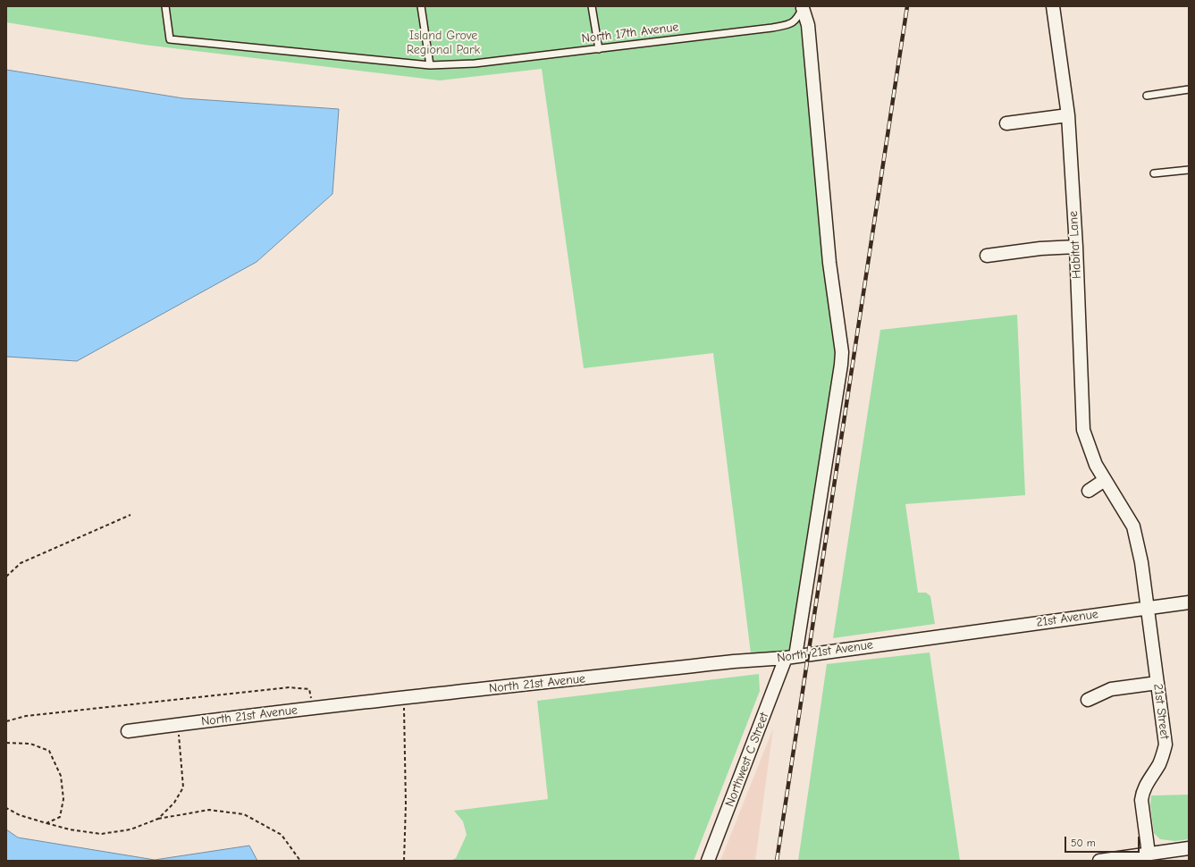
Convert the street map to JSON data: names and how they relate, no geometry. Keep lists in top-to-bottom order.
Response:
{
  "streets": {
    "street": [
      "Habitat Lane",
      "21st Avenue",
      "North 21st Avenue",
      "21st Street",
      "Northwest C Street"
    ],
    "lane": ["North 17th Avenue"]
  },
  "crossings": [
    ["North 17th Avenue", "Northwest C Street"],
    ["Habitat Lane", "21st Avenue"],
    ["Habitat Lane", "21st Street"],
    ["21st Avenue", "North 21st Avenue"],
    ["21st Avenue", "21st Street"],
    ["North 21st Avenue", "Northwest C Street"]
  ],
  "parks": ["Island Grove Regional Park"],
  "scale_bar": "50 m"
}
